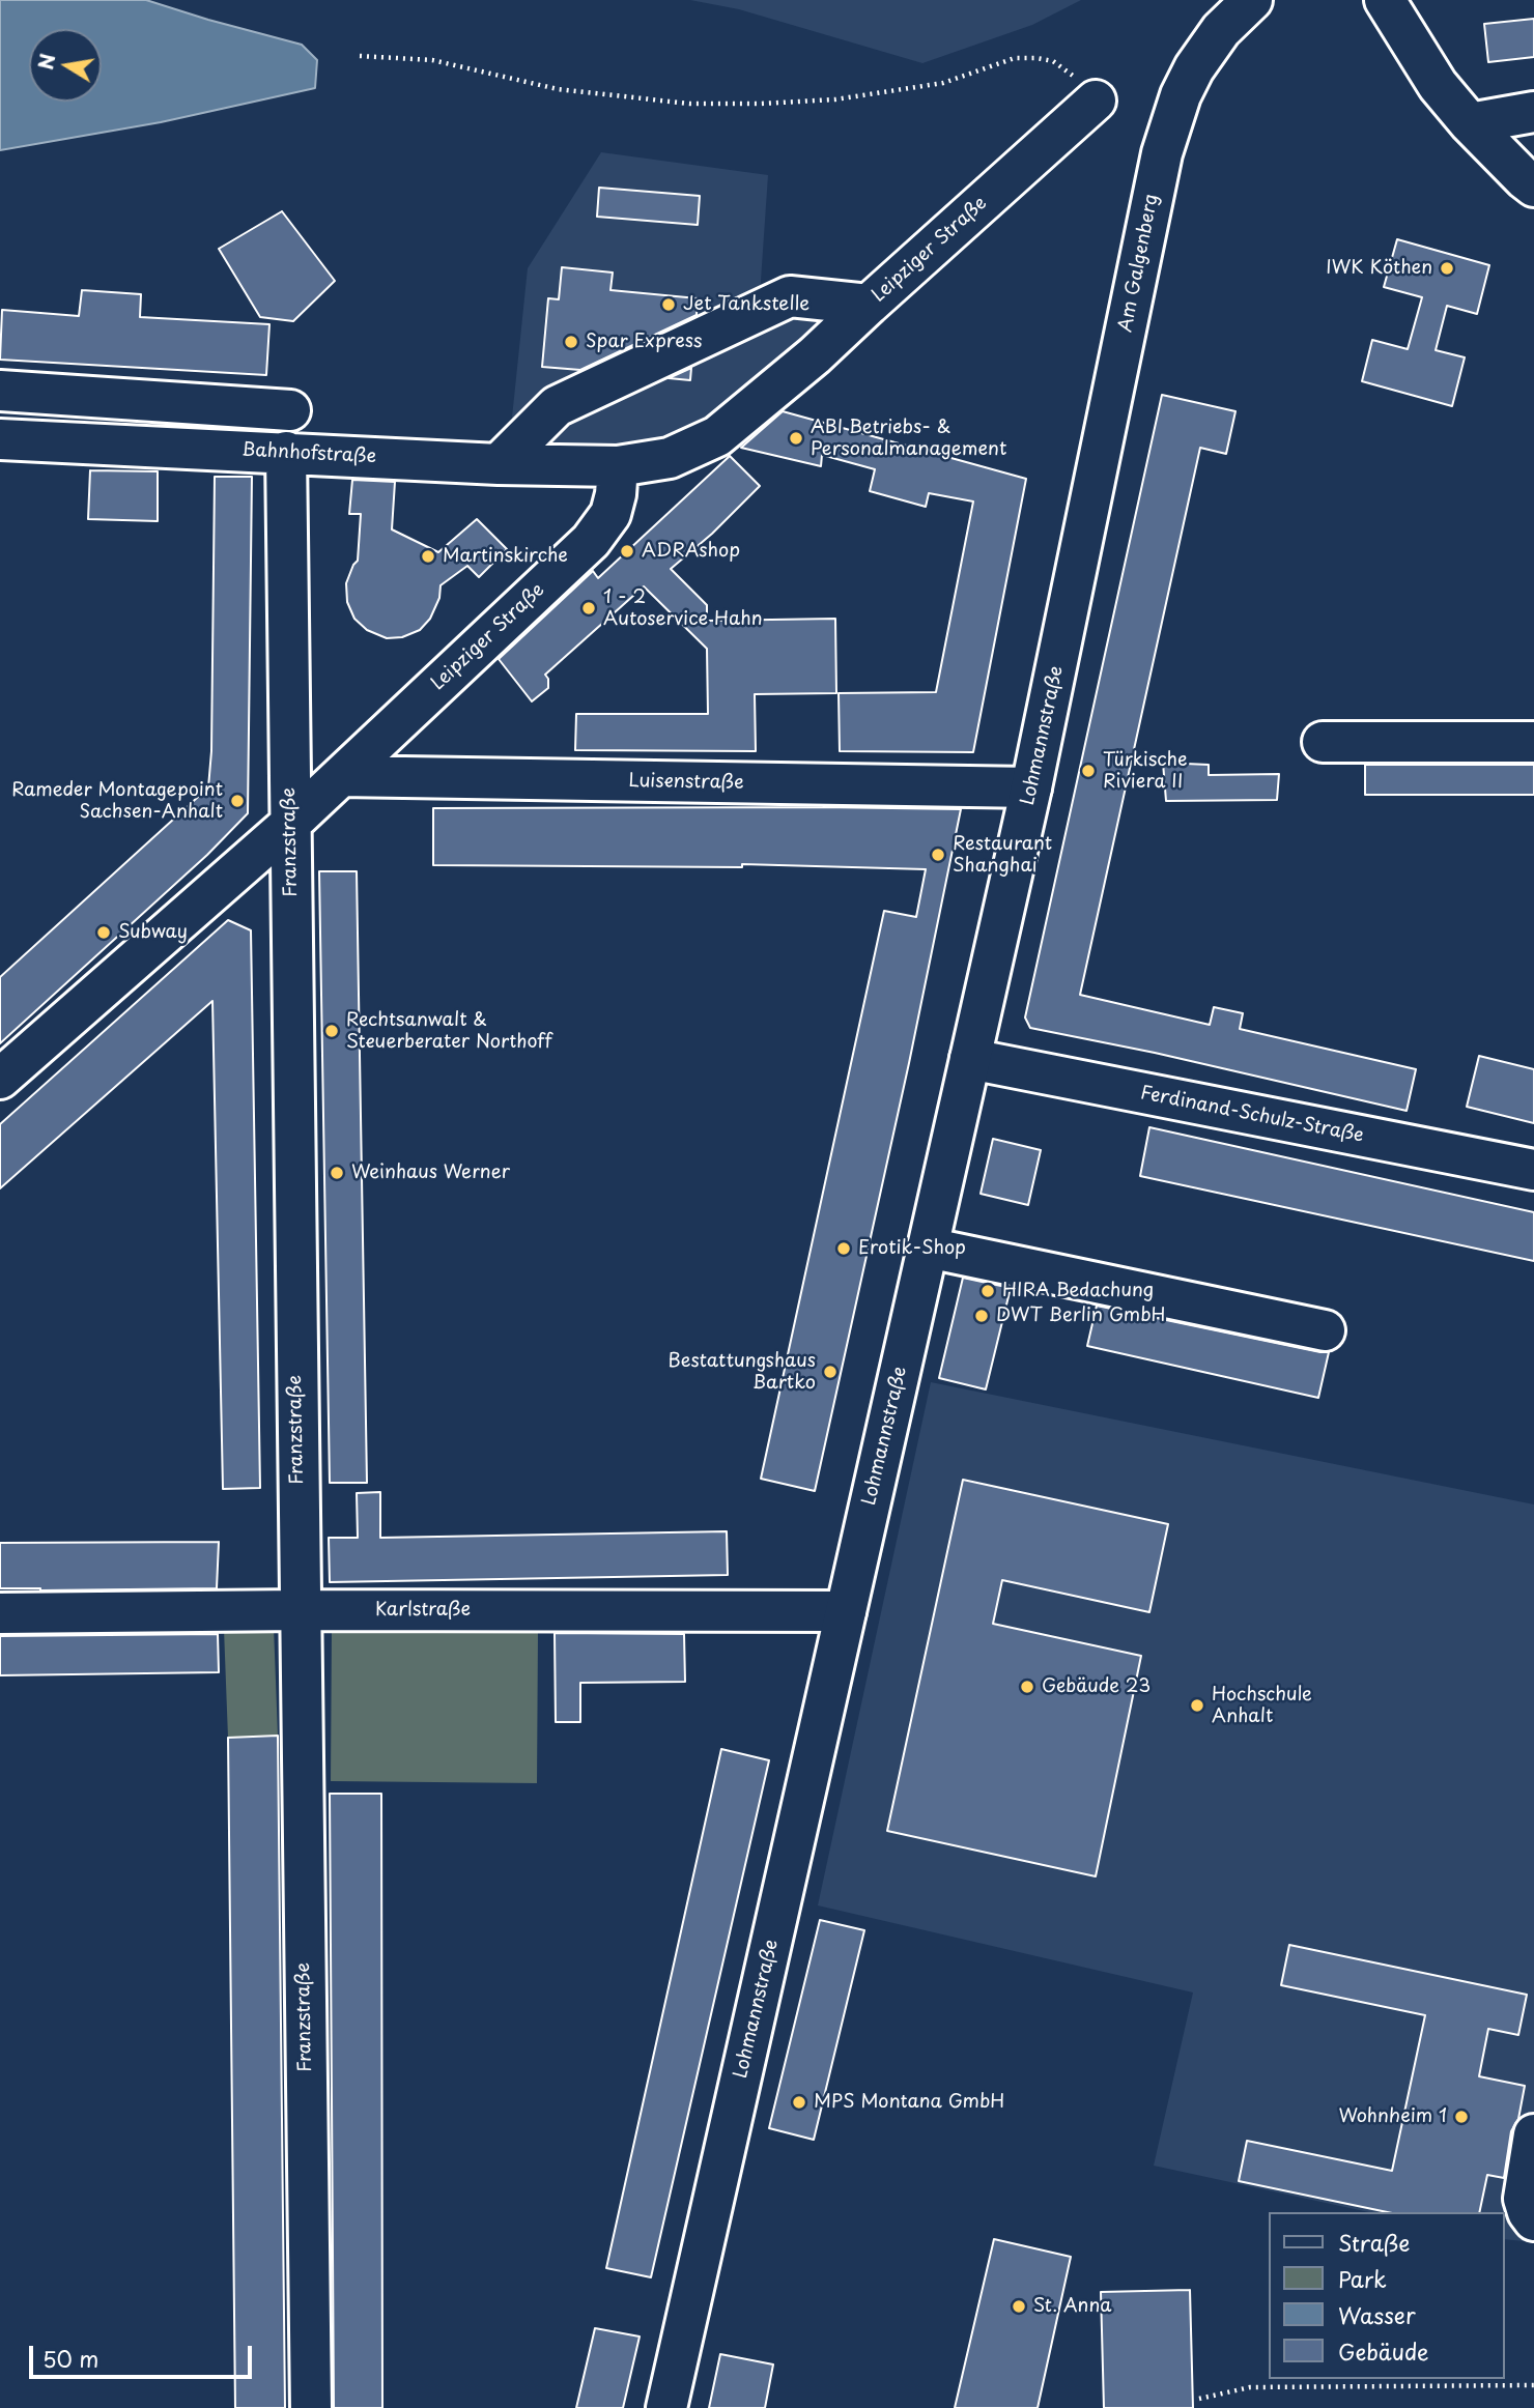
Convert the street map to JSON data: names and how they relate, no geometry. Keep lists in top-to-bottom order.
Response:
{
  "streets": {
    "street": [
      "Leipziger Straße",
      "Am Galgenberg",
      "Bahnhofstraße",
      "Lohmannstraße",
      "Luisenstraße",
      "Franzstraße",
      "Ferdinand-Schulz-Straße",
      "Karlstraße"
    ]
  },
  "crossings": [
    ["Leipziger Straße", "Bahnhofstraße"],
    ["Leipziger Straße", "Luisenstraße"],
    ["Leipziger Straße", "Franzstraße"],
    ["Am Galgenberg", "Lohmannstraße"],
    ["Bahnhofstraße", "Franzstraße"],
    ["Lohmannstraße", "Luisenstraße"],
    ["Lohmannstraße", "Ferdinand-Schulz-Straße"],
    ["Lohmannstraße", "Karlstraße"],
    ["Franzstraße", "Karlstraße"]
  ],
  "places": [
    "IWK Köthen",
    "Jet Tankstelle",
    "Spar Express",
    "ABI Betriebs- & Personalmanagement",
    "ADRAshop",
    "Martinskirche",
    "1 - 2 Autoservice Hahn",
    "Türkische Riviera II",
    "Rameder Montagepoint Sachsen-Anhalt",
    "Restaurant Shanghai",
    "Subway",
    "Rechtsanwalt & Steuerberater Northoff",
    "Weinhaus Werner",
    "Erotik-Shop",
    "HIRA Bedachung",
    "DWT Berlin GmbH",
    "Bestattungshaus Bartko",
    "Gebäude 23",
    "Hochschule Anhalt",
    "MPS Montana GmbH",
    "Wohnheim 1",
    "St. Anna"
  ],
  "legend": [
    "Straße",
    "Park",
    "Wasser",
    "Gebäude"
  ],
  "scale_bar": "50 m",
  "north": "left"
}
